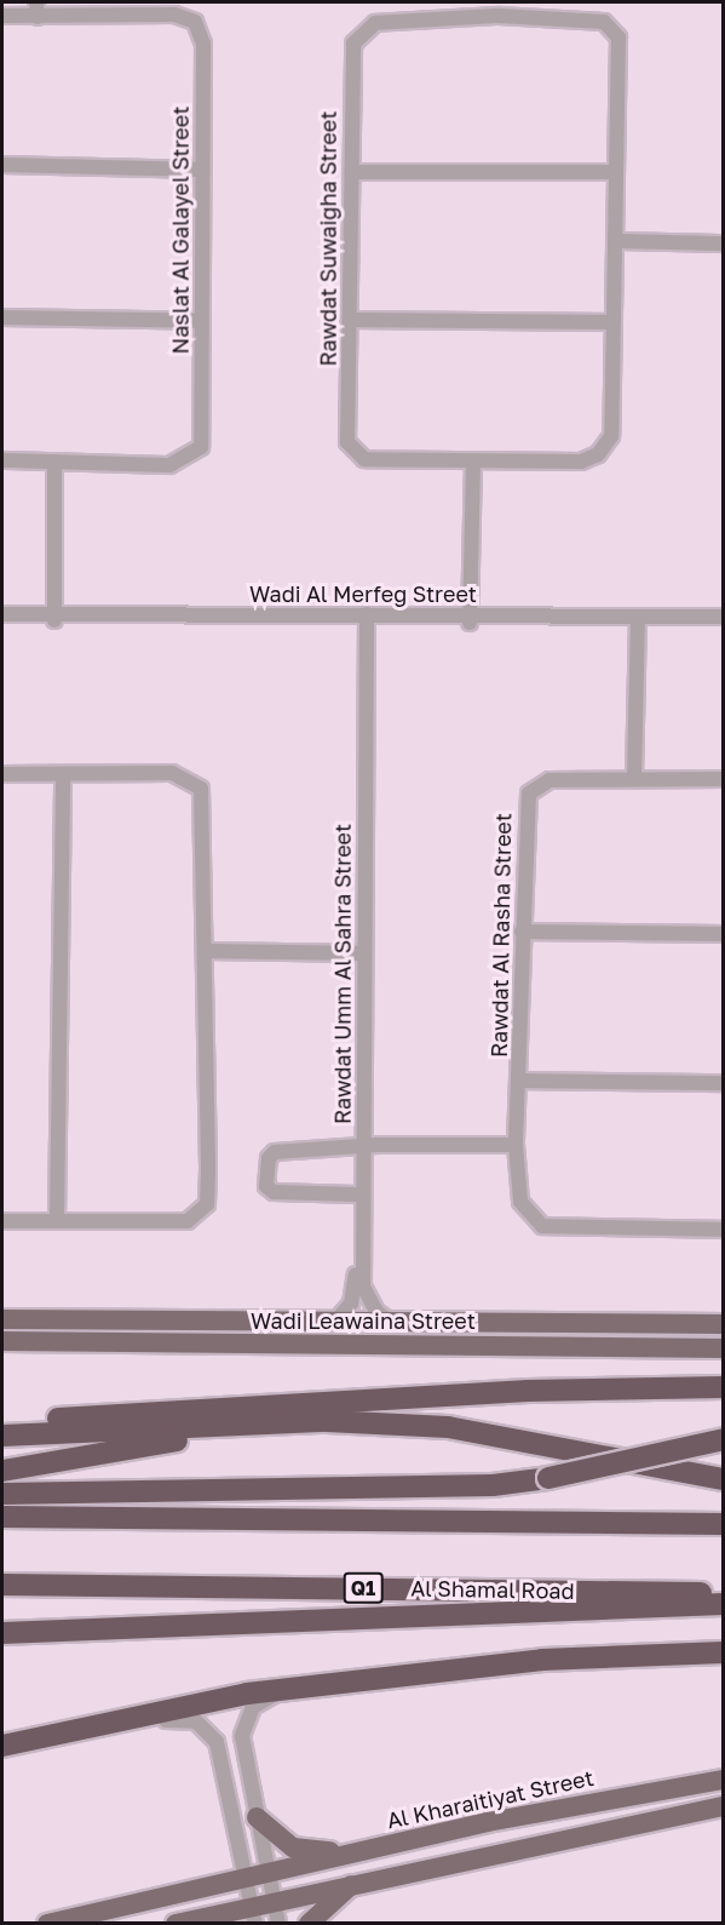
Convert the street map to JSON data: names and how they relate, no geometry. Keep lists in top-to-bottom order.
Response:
{
  "streets": {
    "highway": ["Q1", "Al Shamal Road"],
    "main road": ["Wadi Leawaina Street", "Al Kharaitiyat Street"],
    "street": [
      "Naslat Al Galayel Street",
      "Rawdat Suwaigha Street",
      "Wadi Al Merfeg Street",
      "Rawdat Al Rasha Street",
      "Rawdat Umm Al Sahra Street"
    ]
  },
  "crossings": [
    ["Wadi Al Merfeg Street", "Rawdat Umm Al Sahra Street"],
    ["Rawdat Umm Al Sahra Street", "Wadi Leawaina Street"]
  ]
}
